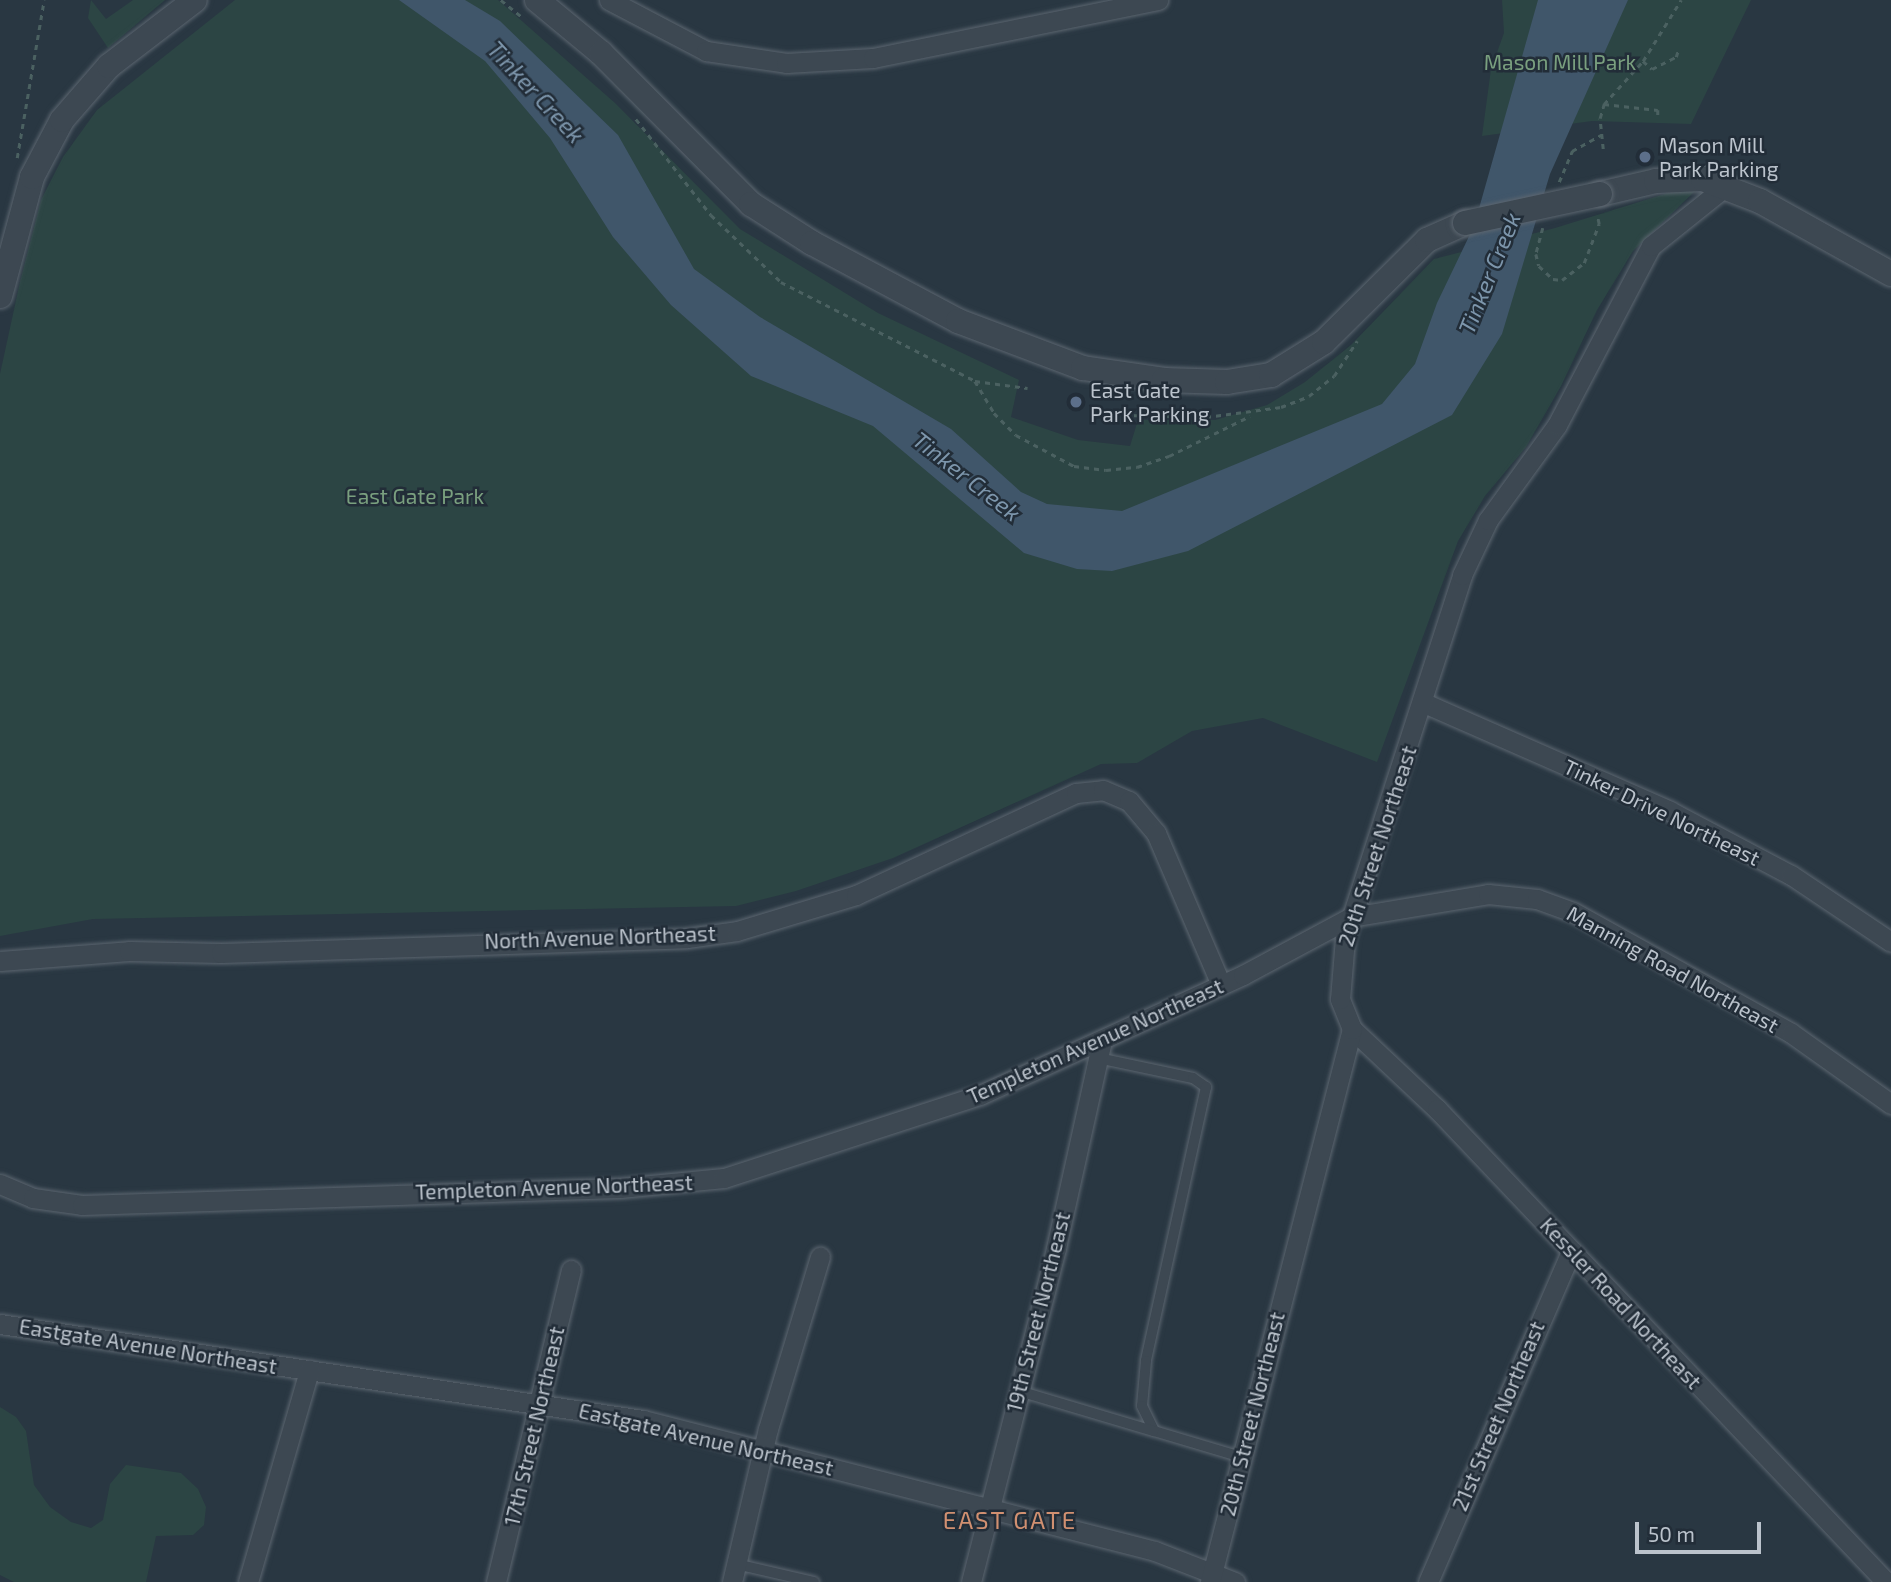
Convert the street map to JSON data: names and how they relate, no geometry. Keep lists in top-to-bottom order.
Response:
{
  "streets": {
    "street": [
      "Tinker Drive Northeast",
      "20th Street Northeast",
      "North Avenue Northeast",
      "Manning Road Northeast",
      "Templeton Avenue Northeast",
      "Kessler Road Northeast",
      "19th Street Northeast",
      "Eastgate Avenue Northeast",
      "21st Street Northeast",
      "17th Street Northeast"
    ]
  },
  "crossings": [
    ["Tinker Drive Northeast", "20th Street Northeast"],
    ["20th Street Northeast", "Manning Road Northeast"],
    ["20th Street Northeast", "Templeton Avenue Northeast"],
    ["20th Street Northeast", "Kessler Road Northeast"],
    ["20th Street Northeast", "Eastgate Avenue Northeast"],
    ["North Avenue Northeast", "Templeton Avenue Northeast"],
    ["Manning Road Northeast", "Templeton Avenue Northeast"],
    ["Templeton Avenue Northeast", "19th Street Northeast"],
    ["Kessler Road Northeast", "21st Street Northeast"],
    ["19th Street Northeast", "Eastgate Avenue Northeast"],
    ["Eastgate Avenue Northeast", "17th Street Northeast"]
  ],
  "districts": ["EAST GATE"],
  "water": ["Tinker Creek"],
  "parks": ["Mason Mill Park", "East Gate Park"],
  "places": ["Mason Mill Park Parking", "East Gate Park Parking"],
  "scale_bar": "50 m"
}
